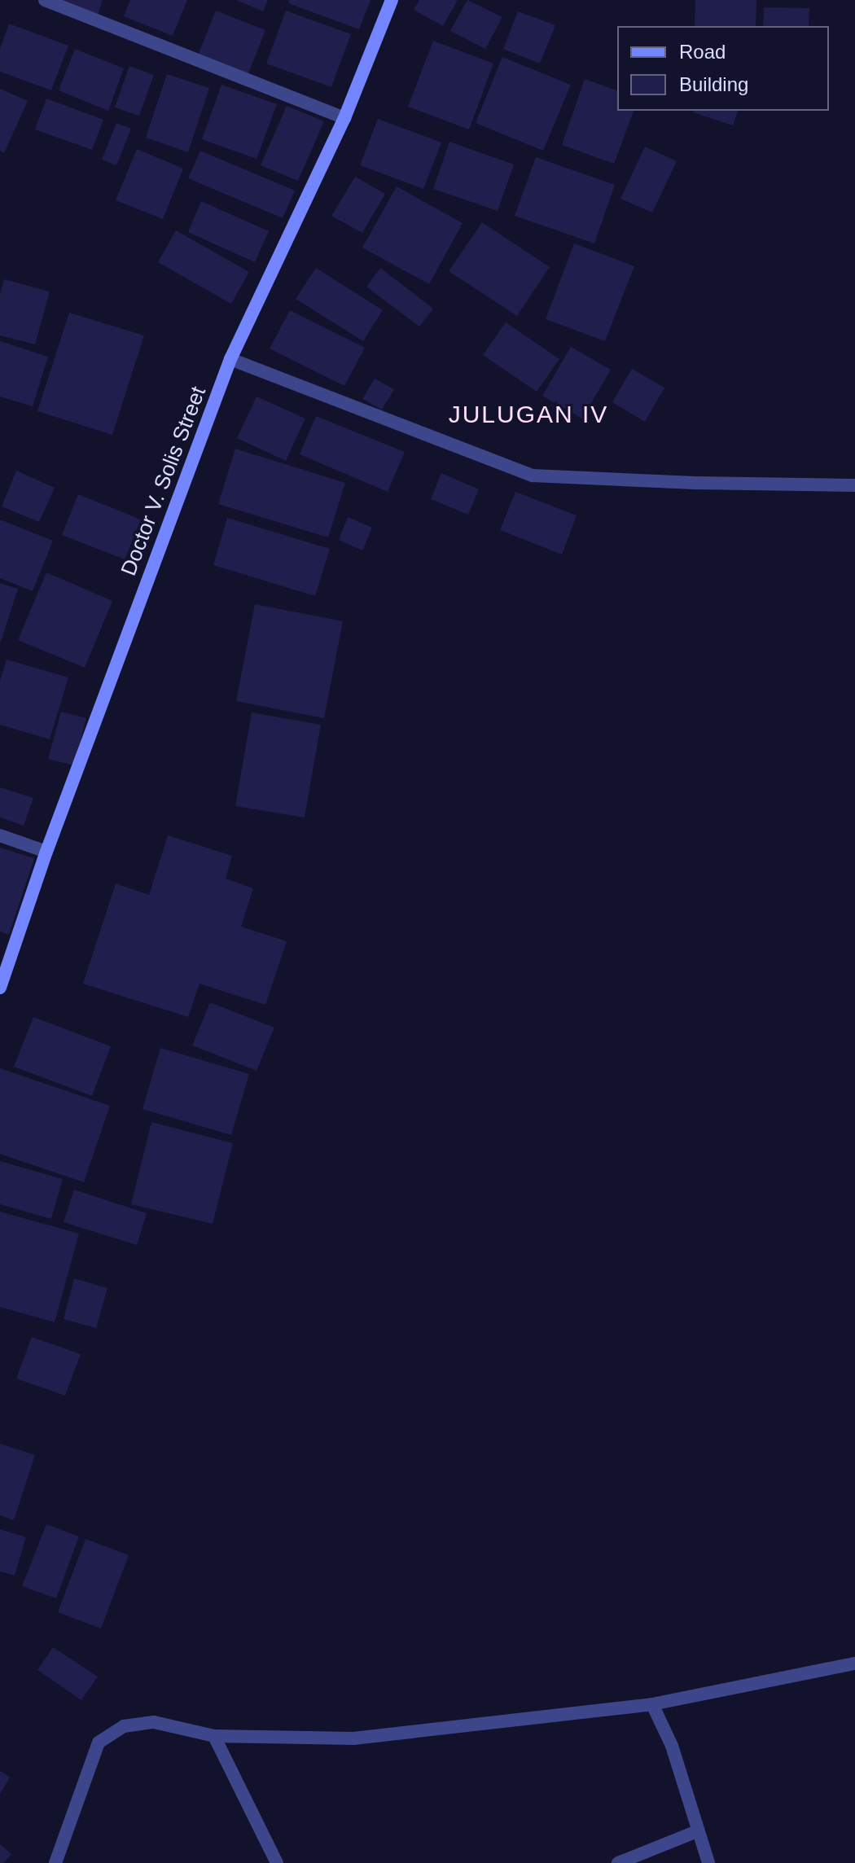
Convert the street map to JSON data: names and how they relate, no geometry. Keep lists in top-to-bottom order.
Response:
{
  "streets": {
    "street": ["Doctor V. Solis Street"]
  },
  "districts": ["JULUGAN IV"],
  "legend": ["Road", "Building"]
}
